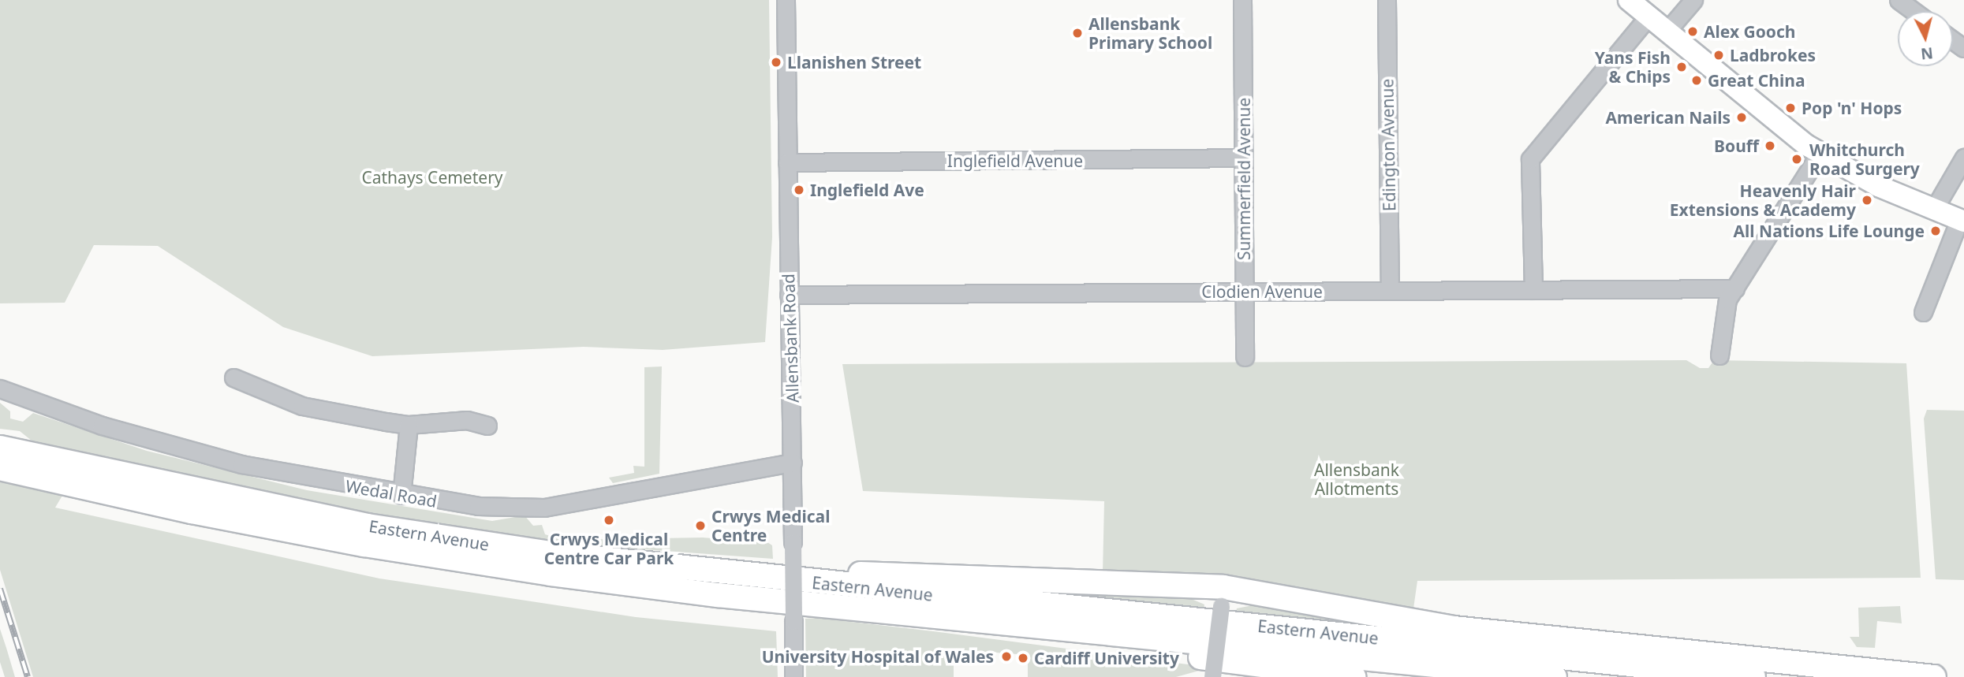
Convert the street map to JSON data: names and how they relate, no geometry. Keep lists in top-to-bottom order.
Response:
{
  "streets": {
    "highway": ["Eastern Avenue"],
    "street": [
      "Edington Avenue",
      "Inglefield Avenue",
      "Summerfield Avenue",
      "Clodien Avenue",
      "Allensbank Road",
      "Wedal Road"
    ]
  },
  "crossings": [
    ["Edington Avenue", "Clodien Avenue"],
    ["Inglefield Avenue", "Summerfield Avenue"],
    ["Inglefield Avenue", "Allensbank Road"],
    ["Summerfield Avenue", "Clodien Avenue"],
    ["Clodien Avenue", "Allensbank Road"],
    ["Allensbank Road", "Wedal Road"]
  ],
  "parks": ["Cathays Cemetery", "Allensbank Allotments"],
  "places": [
    "Alex Gooch",
    "Allensbank Primary School",
    "Ladbrokes",
    "Llanishen Street",
    "Yans Fish & Chips",
    "Great China",
    "Pop 'n' Hops",
    "American Nails",
    "Bouff",
    "Whitchurch Road Surgery",
    "Inglefield Ave",
    "Heavenly Hair Extensions & Academy",
    "All Nations Life Lounge",
    "Crwys Medical Centre Car Park",
    "Crwys Medical Centre",
    "University Hospital of Wales",
    "Cardiff University"
  ],
  "north": "bottom"
}
